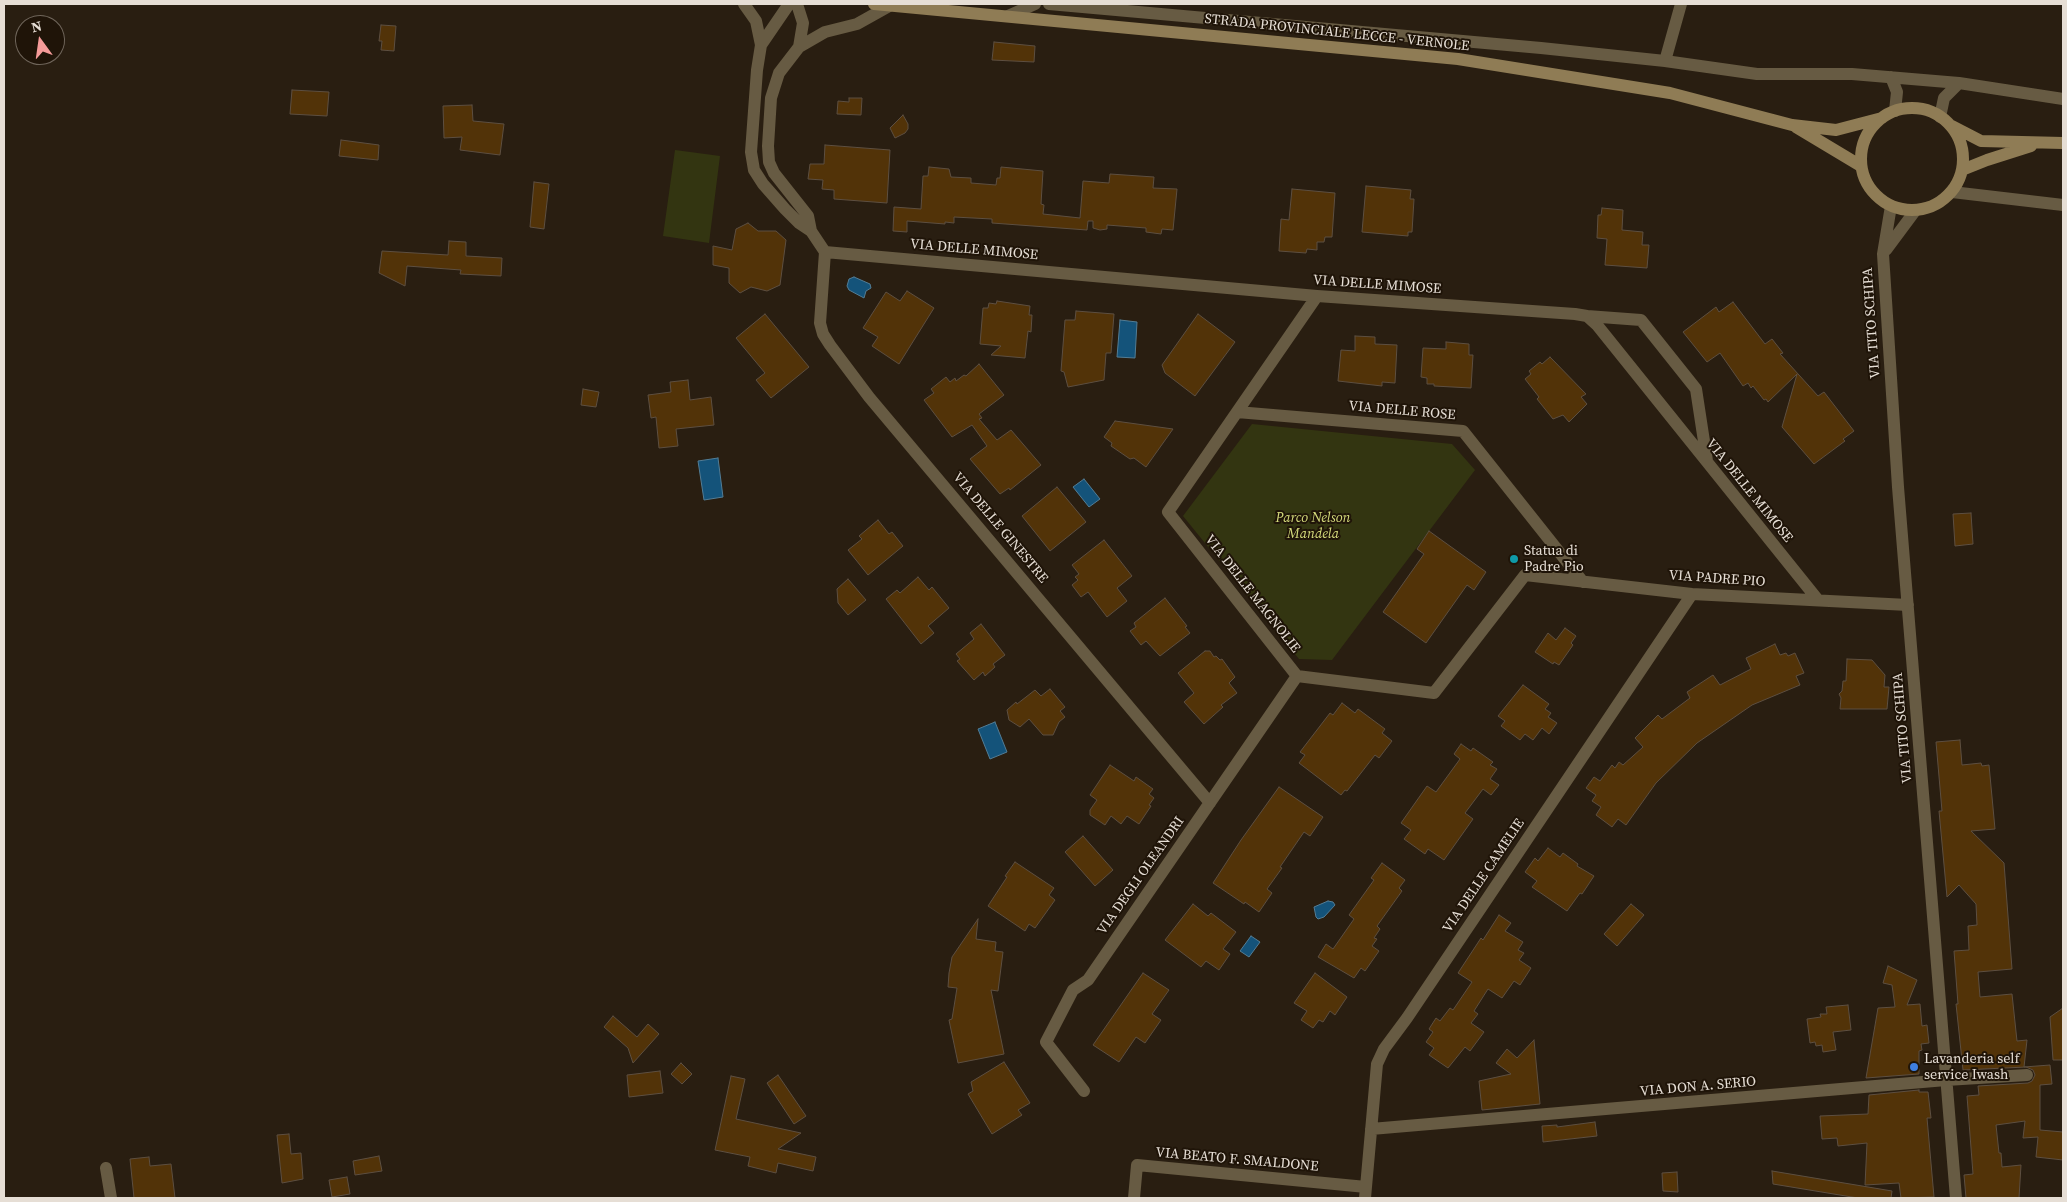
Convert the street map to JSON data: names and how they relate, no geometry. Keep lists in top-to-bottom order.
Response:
{
  "streets": {
    "main road": ["STRADA PROVINCIALE LECCE - VERNOLE"],
    "street": [
      "VIA DELLE MIMOSE",
      "VIA TITO SCHIPA",
      "VIA DELLE ROSE",
      "VIA DELLE GINESTRE",
      "VIA PADRE PIO",
      "VIA DELLE MAGNOLIE",
      "VIA DEGLI OLEANDRI",
      "VIA DELLE CAMELIE",
      "VIA DON A. SERIO",
      "VIA BEATO F. SMALDONE"
    ]
  },
  "crossings": [
    ["STRADA PROVINCIALE LECCE - VERNOLE", "VIA TITO SCHIPA"],
    ["VIA DELLE MIMOSE", "VIA DELLE GINESTRE"],
    ["VIA DELLE MIMOSE", "VIA PADRE PIO"],
    ["VIA DELLE MIMOSE", "VIA DELLE MAGNOLIE"],
    ["VIA TITO SCHIPA", "VIA PADRE PIO"],
    ["VIA TITO SCHIPA", "VIA DON A. SERIO"],
    ["VIA DELLE ROSE", "VIA PADRE PIO"],
    ["VIA DELLE ROSE", "VIA DELLE MAGNOLIE"],
    ["VIA DELLE GINESTRE", "VIA DEGLI OLEANDRI"],
    ["VIA PADRE PIO", "VIA DELLE MAGNOLIE"],
    ["VIA PADRE PIO", "VIA DEGLI OLEANDRI"],
    ["VIA PADRE PIO", "VIA DELLE CAMELIE"],
    ["VIA DELLE MAGNOLIE", "VIA DEGLI OLEANDRI"],
    ["VIA DELLE CAMELIE", "VIA DON A. SERIO"],
    ["VIA DELLE CAMELIE", "VIA BEATO F. SMALDONE"]
  ],
  "parks": ["Parco Nelson Mandela"],
  "places": ["Statua di Padre Pio", "Lavanderia self service Iwash"],
  "north": "top"
}
